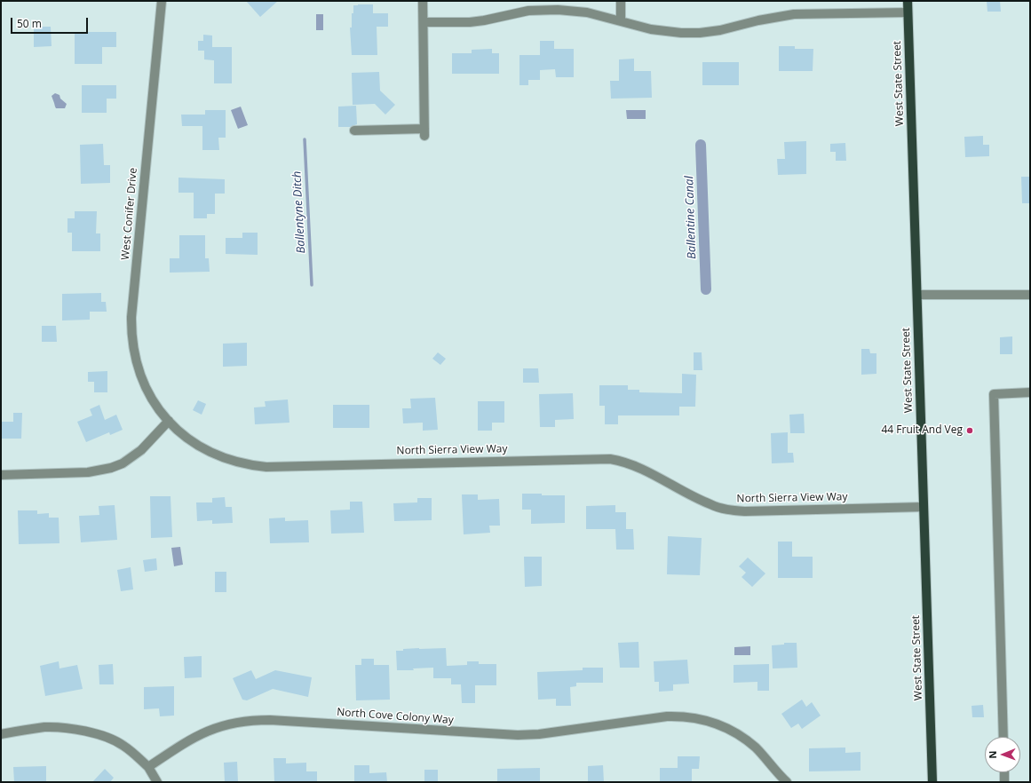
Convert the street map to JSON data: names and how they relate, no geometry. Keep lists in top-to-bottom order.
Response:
{
  "streets": {
    "main road": ["West State Street"],
    "street": ["West Conifer Drive", "North Sierra View Way", "North Cove Colony Way"]
  },
  "crossings": [
    ["West State Street", "North Sierra View Way"],
    ["West Conifer Drive", "North Sierra View Way"]
  ],
  "water": ["Ballentyne Ditch", "Ballentine Canal"],
  "places": ["44 Fruit And Veg"],
  "scale_bar": "50 m",
  "north": "left"
}
